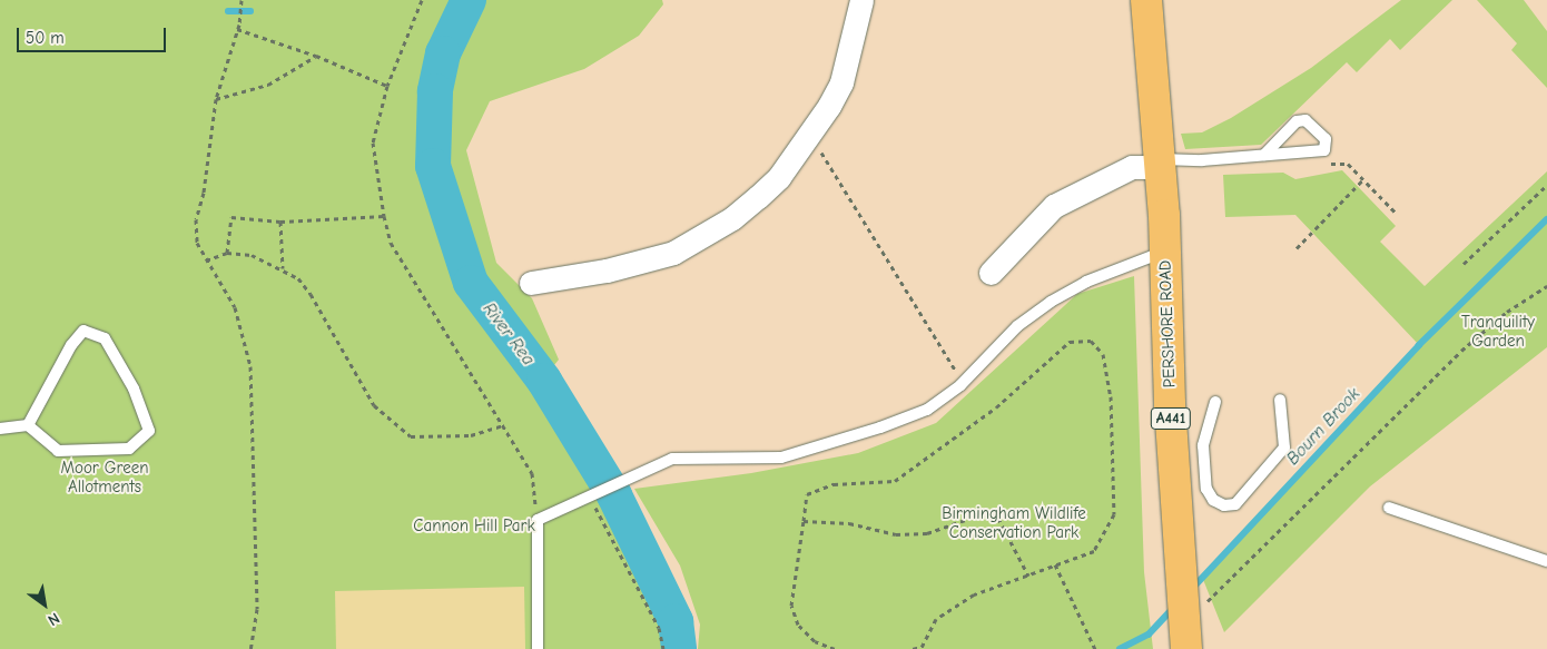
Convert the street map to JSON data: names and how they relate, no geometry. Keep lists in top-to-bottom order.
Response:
{
  "streets": {
    "main road": ["PERSHORE ROAD", "A441"]
  },
  "water": ["River Rea", "Bourn Brook"],
  "parks": [
    "Tranquility Garden",
    "Moor Green Allotments",
    "Birmingham Wildlife Conservation Park",
    "Cannon Hill Park"
  ],
  "scale_bar": "50 m",
  "north": "bottom right"
}
